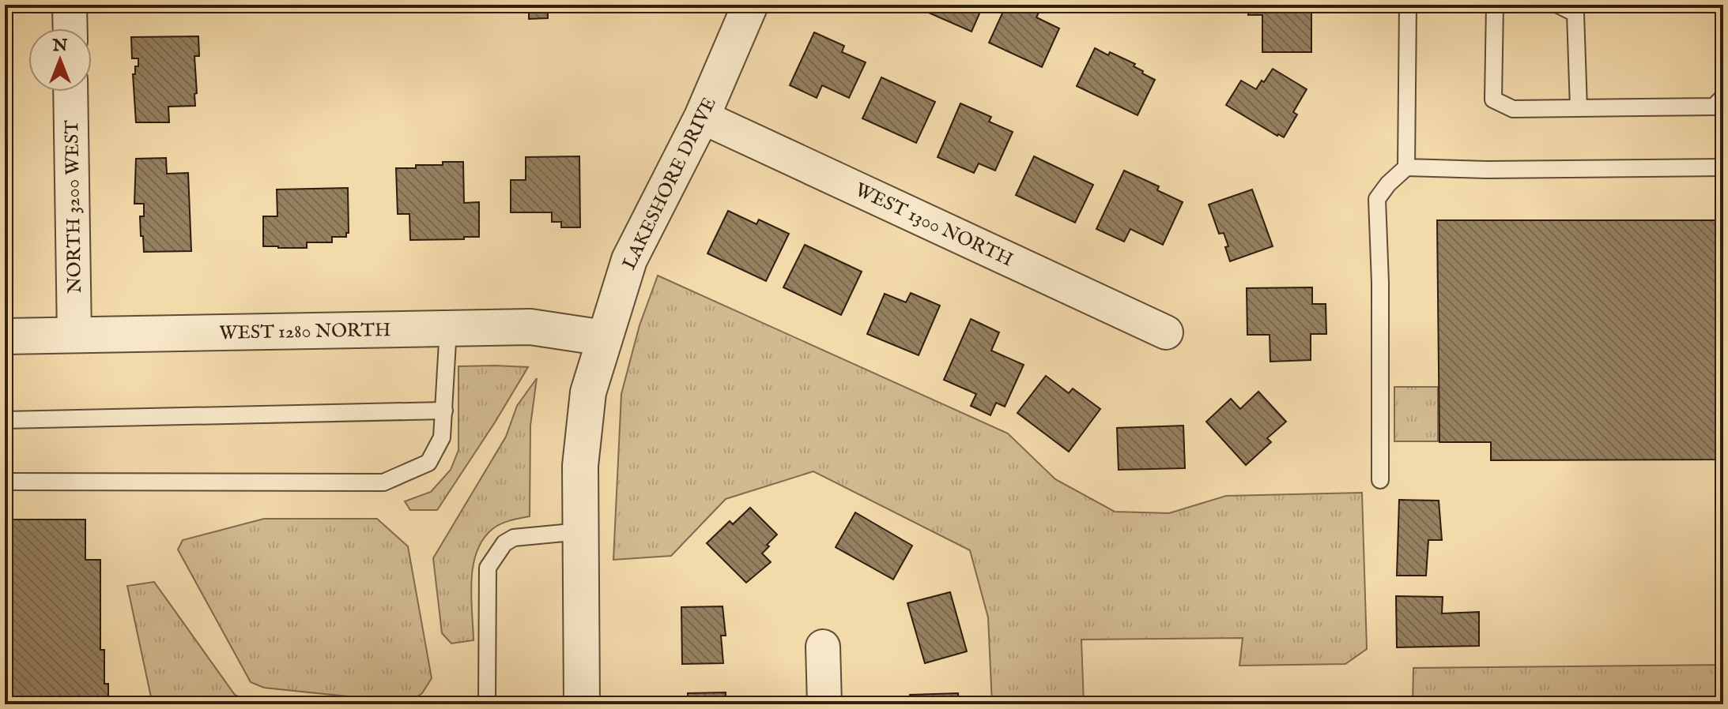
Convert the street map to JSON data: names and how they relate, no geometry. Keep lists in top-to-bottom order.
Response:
{
  "streets": {
    "street": [
      "LAKESHORE DRIVE",
      "NORTH 3200 WEST",
      "WEST 1300 NORTH",
      "WEST 1280 NORTH"
    ]
  },
  "crossings": [
    ["LAKESHORE DRIVE", "WEST 1300 NORTH"],
    ["LAKESHORE DRIVE", "WEST 1280 NORTH"],
    ["NORTH 3200 WEST", "WEST 1280 NORTH"]
  ],
  "north": "top"
}
